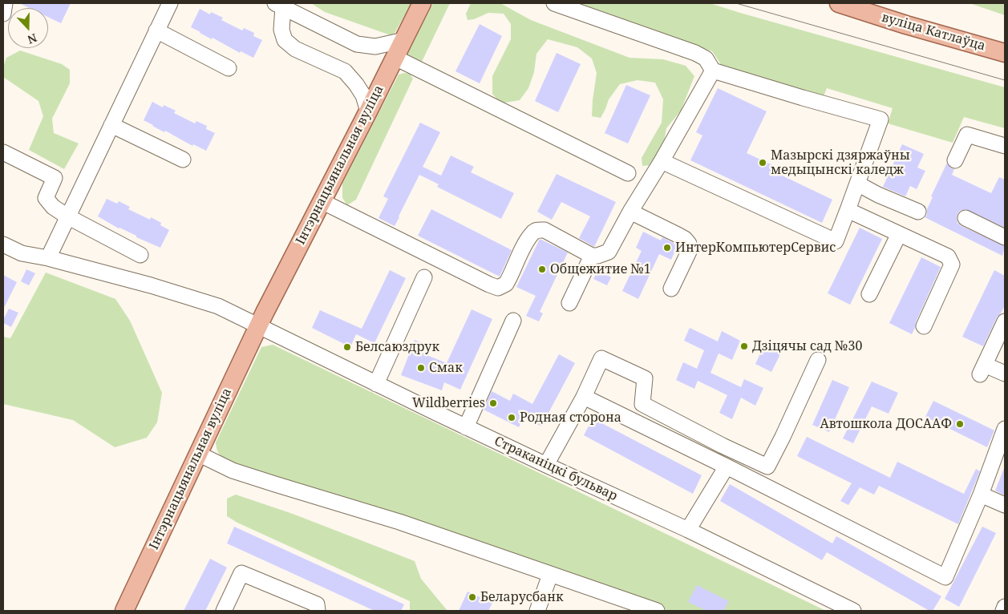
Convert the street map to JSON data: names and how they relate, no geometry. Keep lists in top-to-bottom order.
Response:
{
  "streets": {
    "main road": ["вуліца Катлаўца", "Інтэрнацыянальная вуліца"],
    "street": ["Страканіцкі бульвар"]
  },
  "crossings": [
    ["Інтэрнацыянальная вуліца", "Страканіцкі бульвар"]
  ],
  "places": [
    "Мазырскі дзяржаўны медыцынскі каледж",
    "ИнтерКомпьютерСервис",
    "Общежитие №1",
    "Дзіцячы сад №30",
    "Белсаюздрук",
    "Смак",
    "Wildberries",
    "Родная сторона",
    "Автошкола ДОСААФ",
    "Беларусбанк"
  ],
  "north": "bottom"
}
